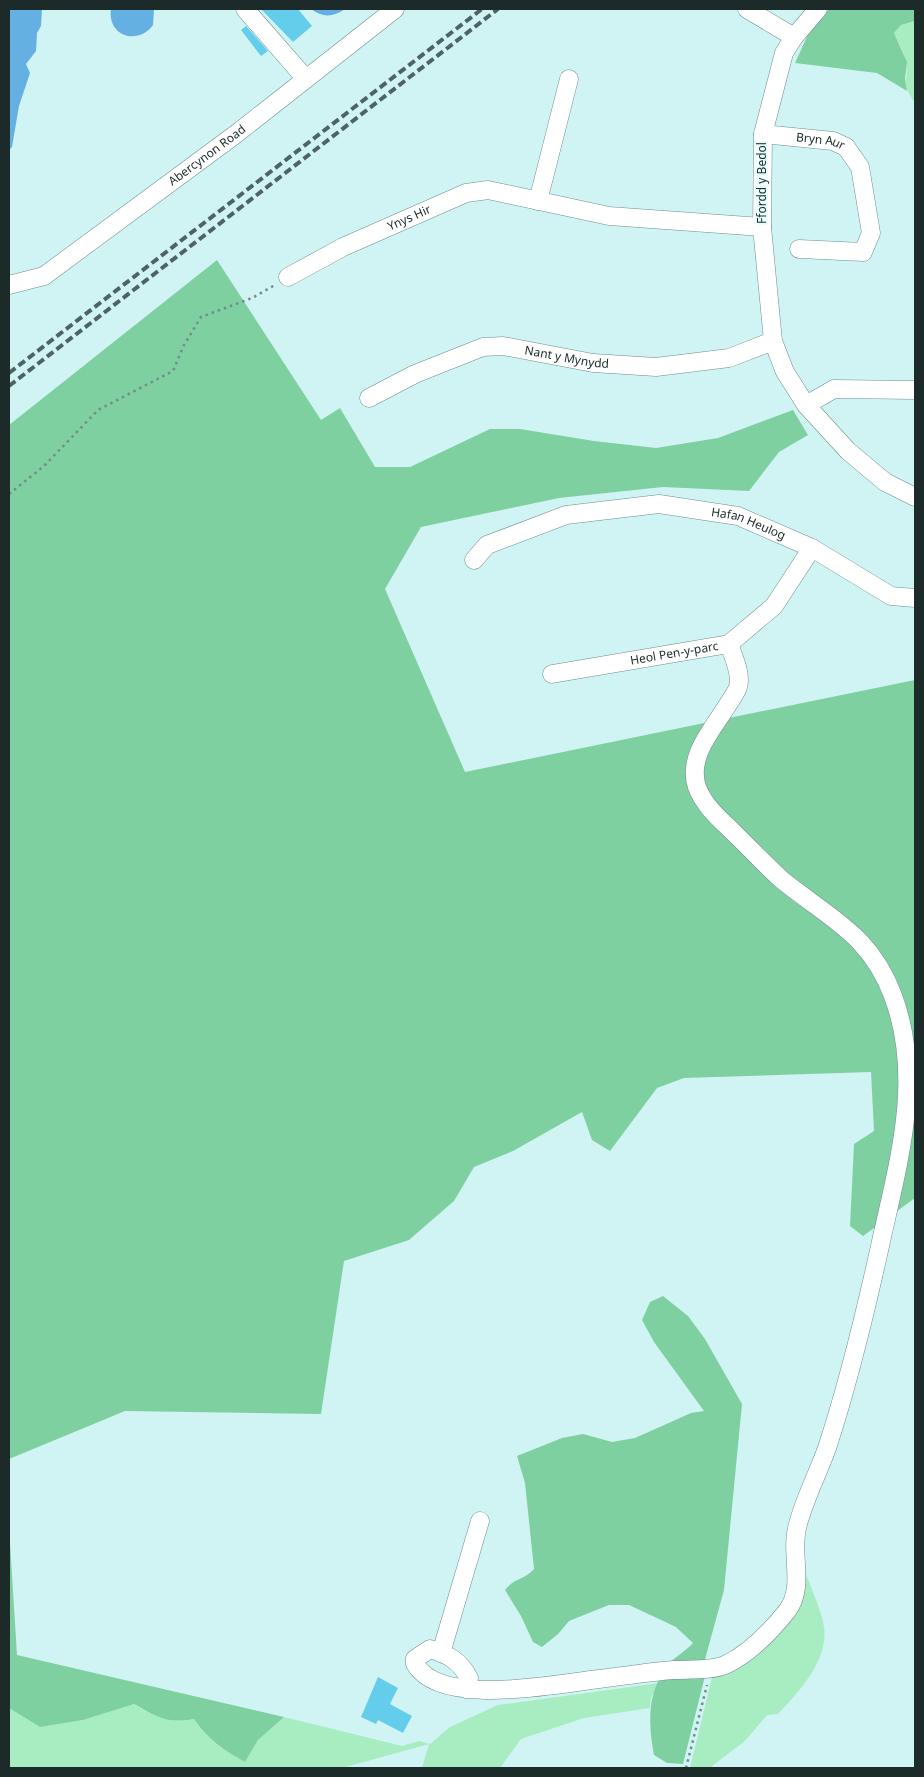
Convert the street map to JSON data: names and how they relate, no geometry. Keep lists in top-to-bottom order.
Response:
{
  "streets": {
    "street": [
      "Bryn Aur",
      "Abercynon Road",
      "Ffordd y Bedol",
      "Ynys Hir",
      "Nant y Mynydd",
      "Hafan Heulog",
      "Heol Pen-y-parc"
    ]
  },
  "crossings": [
    ["Bryn Aur", "Ffordd y Bedol"],
    ["Ffordd y Bedol", "Ynys Hir"],
    ["Ffordd y Bedol", "Nant y Mynydd"],
    ["Hafan Heulog", "Heol Pen-y-parc"]
  ]
}
